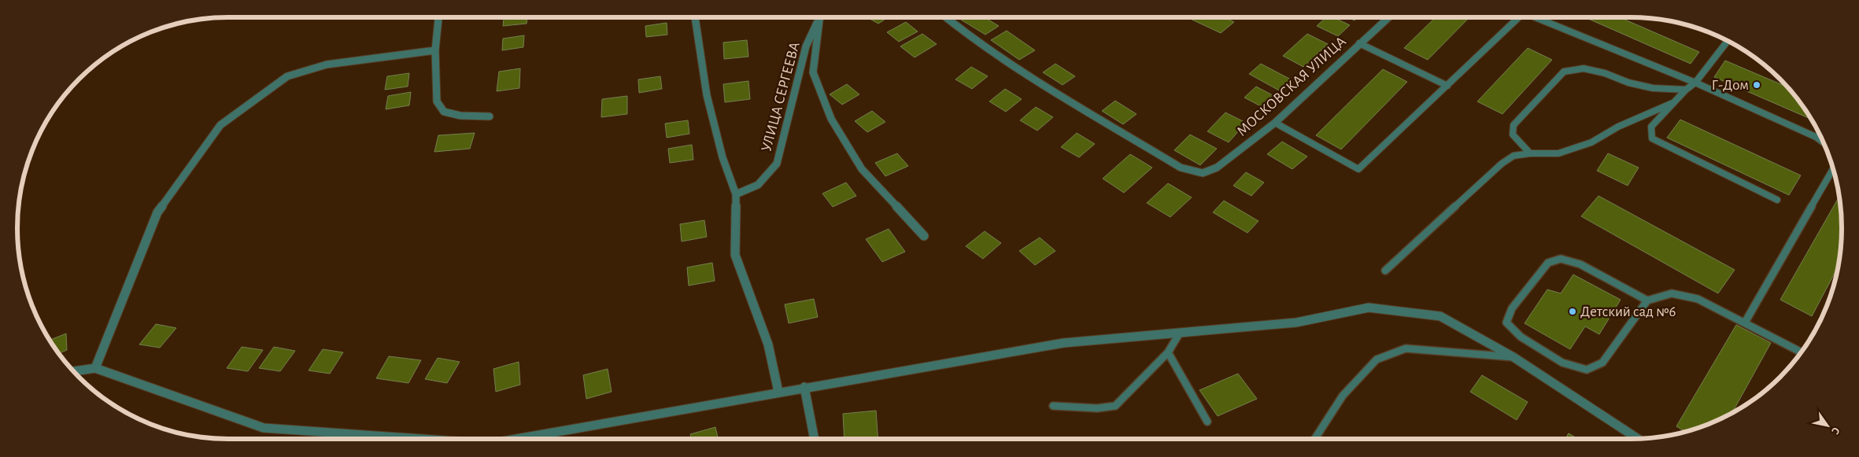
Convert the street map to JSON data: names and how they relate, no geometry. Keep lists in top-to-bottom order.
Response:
{
  "streets": {
    "street": ["МОСКОВСКАЯ УЛИЦА", "УЛИЦА СЕРГЕЕВА"]
  },
  "places": ["Г-Дом", "Детский сад №6"],
  "north": "bottom right"
}
